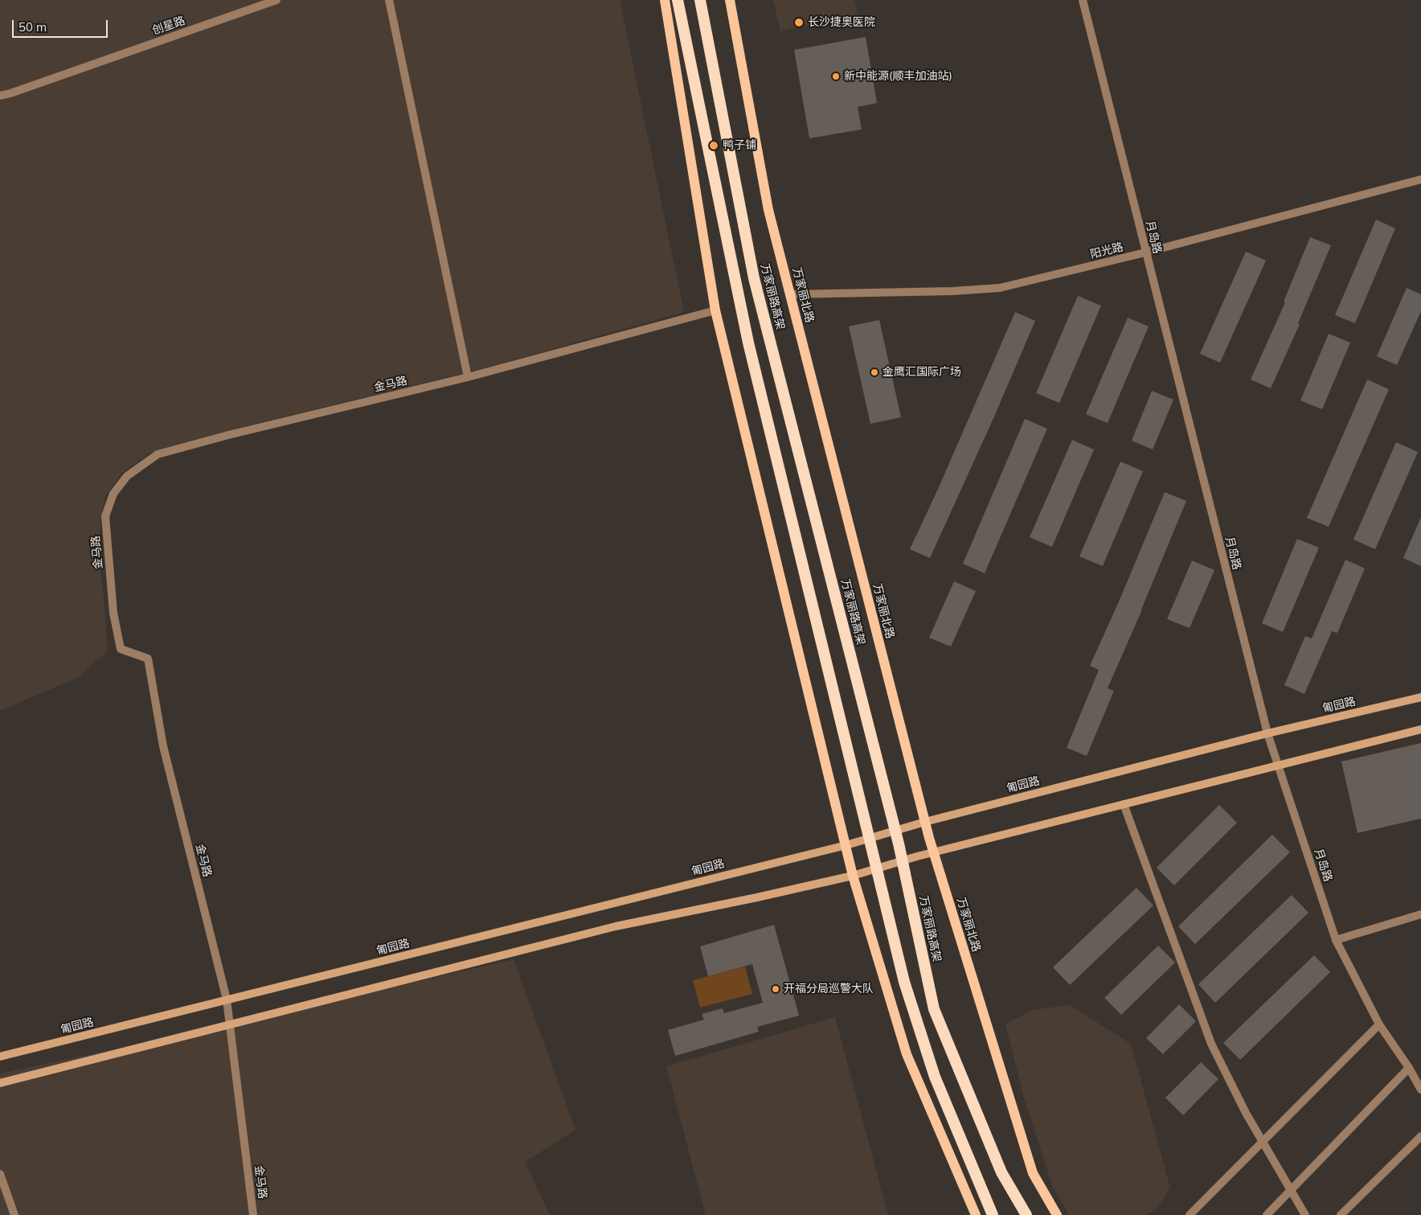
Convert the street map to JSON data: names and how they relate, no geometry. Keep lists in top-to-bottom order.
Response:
{
  "streets": {
    "highway": ["万家丽路高架"],
    "main road": ["万家丽北路", "匍园路"],
    "street": [
      "创星路",
      "月岛路",
      "阳光路",
      "金马路"
    ]
  },
  "crossings": [
    ["月岛路", "阳光路"],
    ["月岛路", "匍园路"],
    ["阳光路", "万家丽北路"],
    ["万家丽北路", "匍园路"],
    ["金马路", "匍园路"]
  ],
  "places": [
    "长沙捷奥医院",
    "新中能源(顺丰加油站)",
    "鸭子铺",
    "金鹰汇国际广场",
    "开福分局巡警大队"
  ],
  "scale_bar": "50 m"
}
